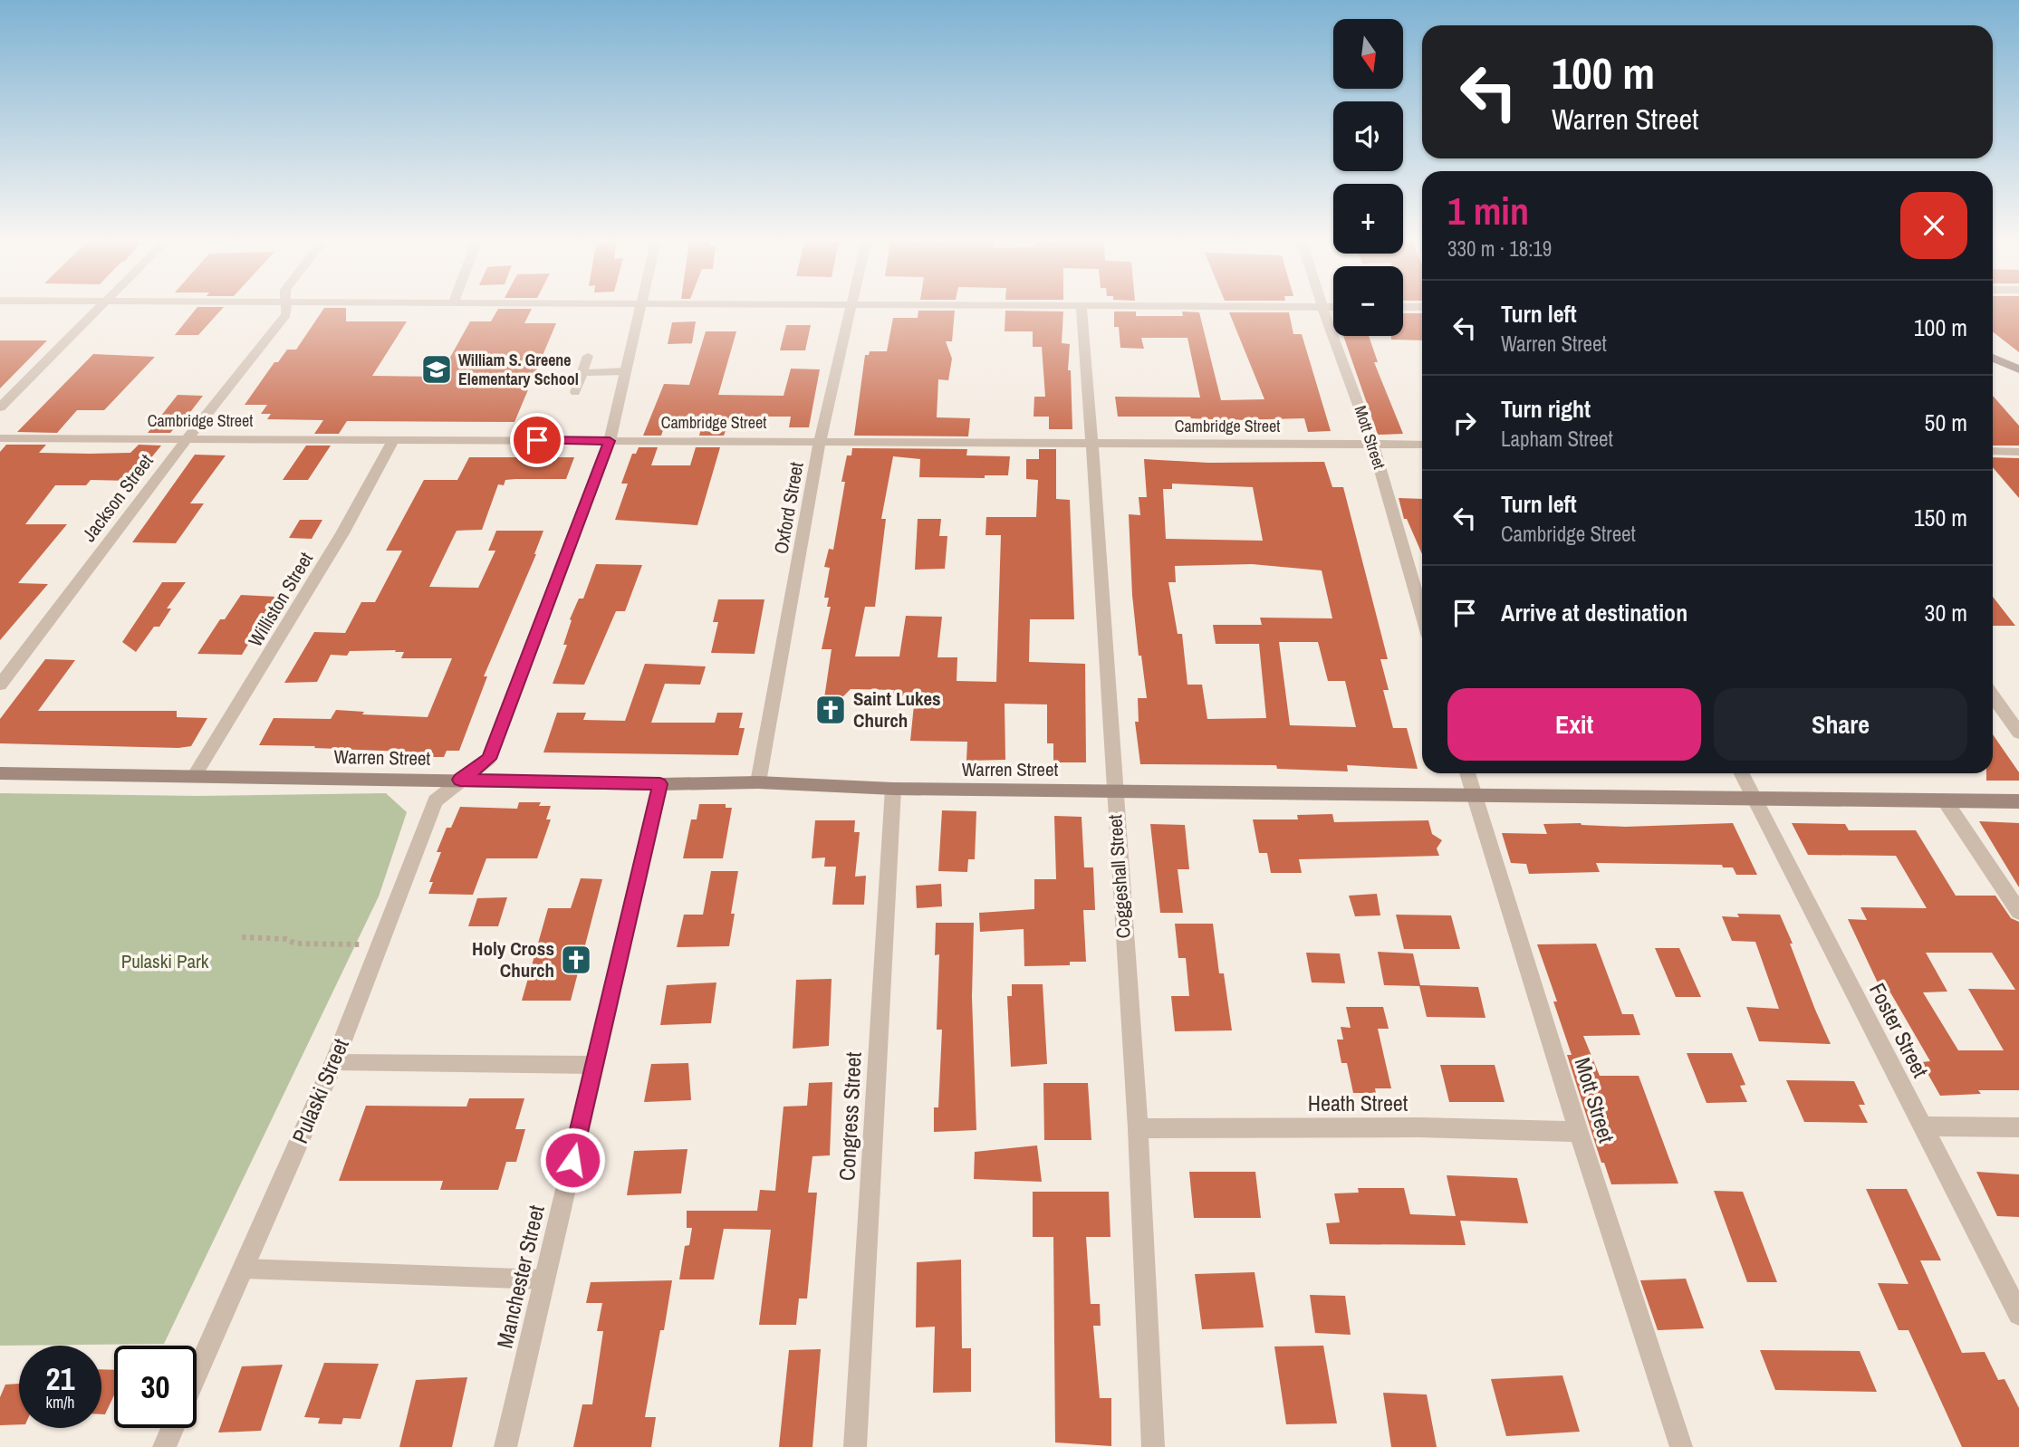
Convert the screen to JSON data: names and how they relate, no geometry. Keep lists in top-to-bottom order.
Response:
{
  "streets": {
    "street": [
      "Cambridge Street",
      "Mott Street",
      "Jackson Street",
      "Oxford Street",
      "Williston Street",
      "Warren Street",
      "Coggeshall Street",
      "Foster Street",
      "Pulaski Street",
      "Heath Street",
      "Congress Street",
      "Manchester Street"
    ]
  },
  "crossings": [
    ["Cambridge Street", "Mott Street"],
    ["Cambridge Street", "Jackson Street"],
    ["Cambridge Street", "Oxford Street"],
    ["Cambridge Street", "Williston Street"],
    ["Cambridge Street", "Coggeshall Street"],
    ["Cambridge Street", "Pulaski Street"],
    ["Mott Street", "Warren Street"],
    ["Mott Street", "Heath Street"],
    ["Oxford Street", "Warren Street"],
    ["Williston Street", "Warren Street"],
    ["Warren Street", "Coggeshall Street"],
    ["Warren Street", "Foster Street"],
    ["Warren Street", "Pulaski Street"],
    ["Warren Street", "Congress Street"],
    ["Warren Street", "Manchester Street"],
    ["Coggeshall Street", "Heath Street"]
  ],
  "parks": ["Pulaski Park"],
  "places": {
    "school or university": ["William S. Greene Elementary School"],
    "church": ["Saint Lukes Church", "Holy Cross Church"]
  },
  "north": "bottom",
  "page": {
    "map_buttons": ["+", "−"],
    "turn": ["100 m", "Warren Street"],
    "heading": ["1 min", "330 m · 18:19"],
    "list": [
      {
        "name": "Turn left",
        "note": "Warren Street",
        "value": "100 m"
      },
      {
        "name": "Turn right",
        "note": "Lapham Street",
        "value": "50 m"
      },
      {
        "name": "Turn left",
        "note": "Cambridge Street",
        "value": "150 m"
      },
      {
        "name": "Arrive at destination",
        "value": "30 m"
      }
    ],
    "buttons": ["Exit", "Share"],
    "speed": "21 km/h",
    "limit": "30"
  }
}
